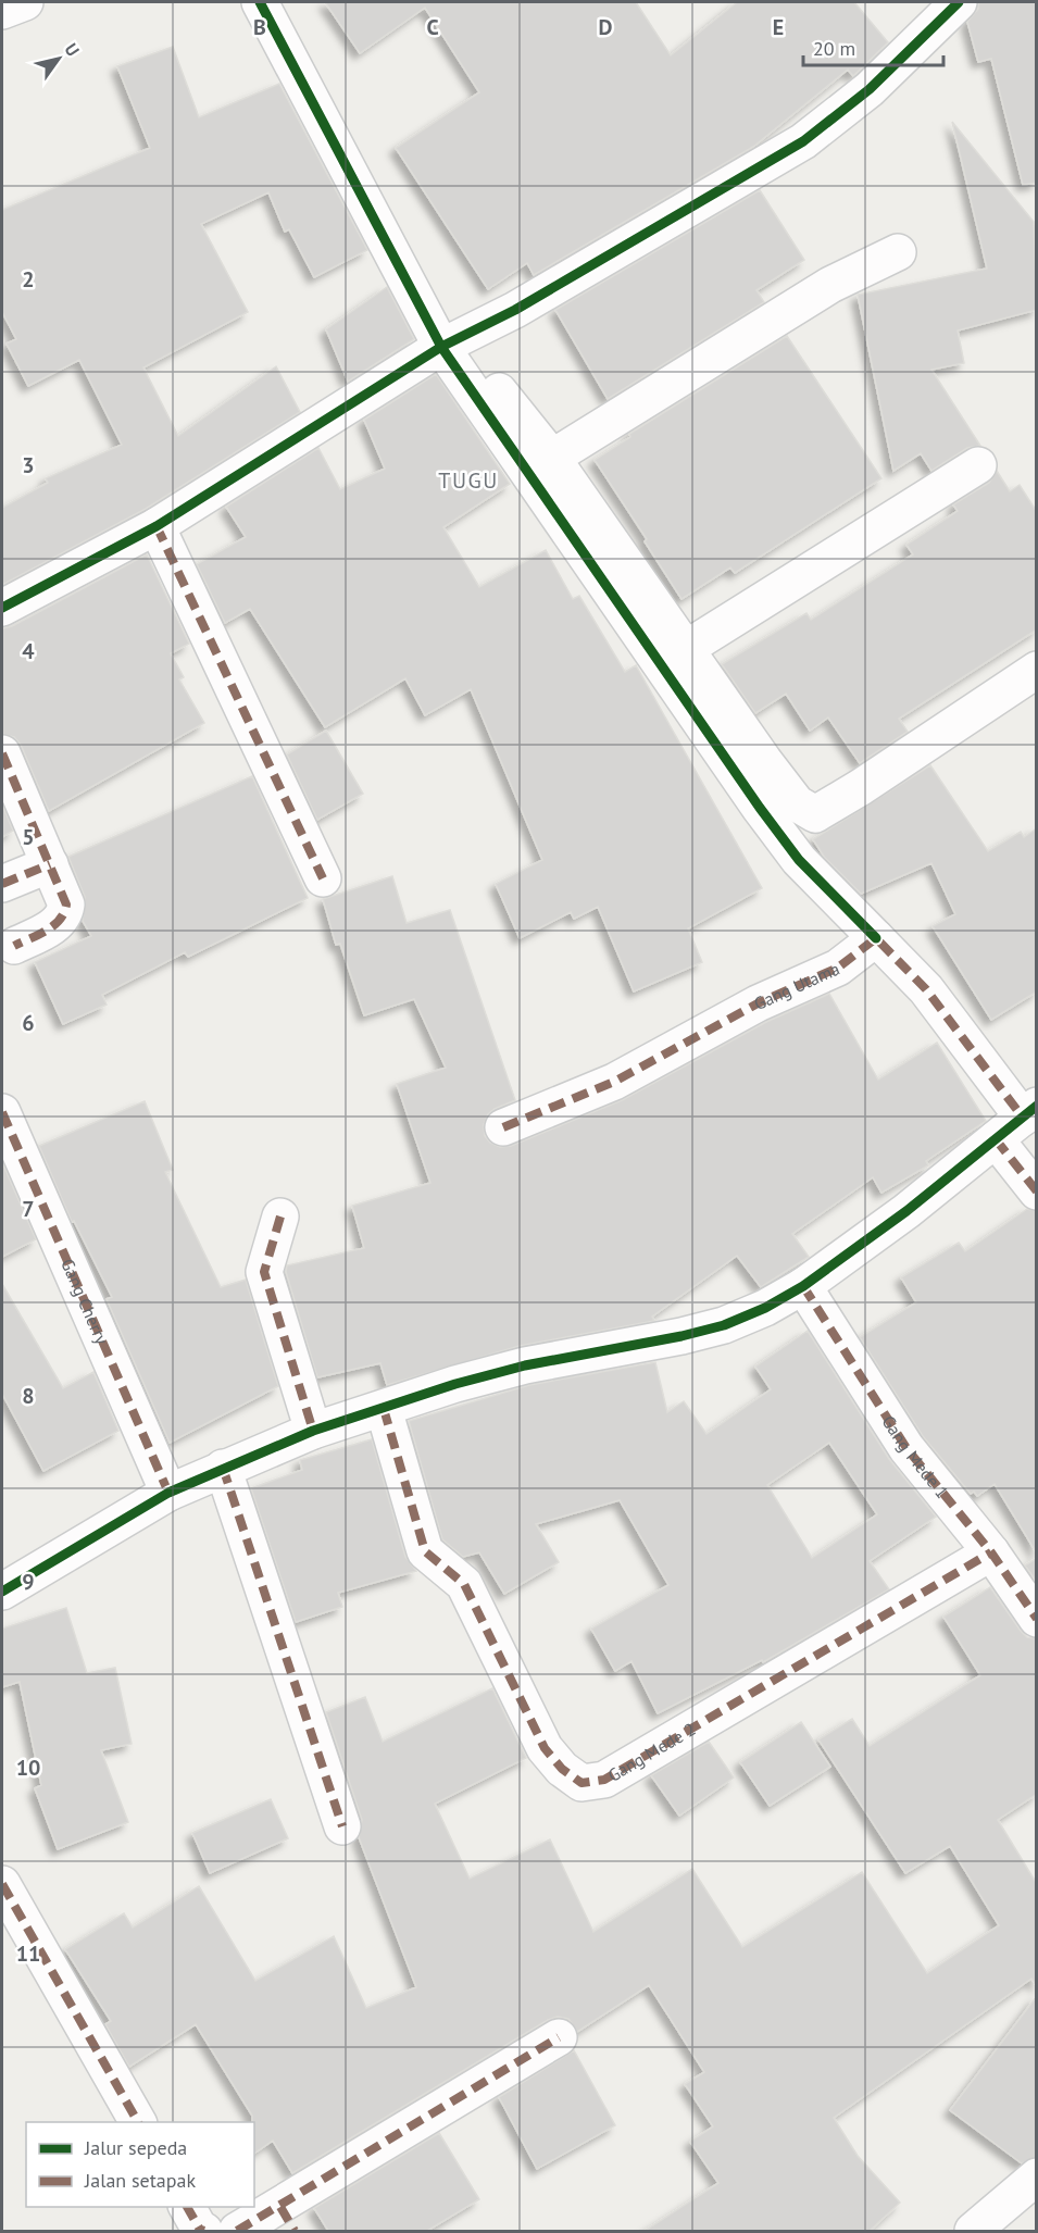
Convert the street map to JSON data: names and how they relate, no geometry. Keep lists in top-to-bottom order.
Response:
{
  "streets": {
    "street": [
      "Gang Utama",
      "Gang Cherry",
      "Gang Mede 1",
      "Gang Mede 2"
    ]
  },
  "crossings": [
    ["Gang Mede 1", "Gang Mede 2"]
  ],
  "districts": ["TUGU"],
  "legend": ["Jalur sepeda", "Jalan setapak"],
  "scale_bar": "20 m",
  "north": "top right",
  "grid": {
    "columns": [
      "B",
      "C",
      "D",
      "E"
    ],
    "rows": [
      "2",
      "3",
      "4",
      "5",
      "6",
      "7",
      "8",
      "9",
      "10",
      "11"
    ]
  }
}
